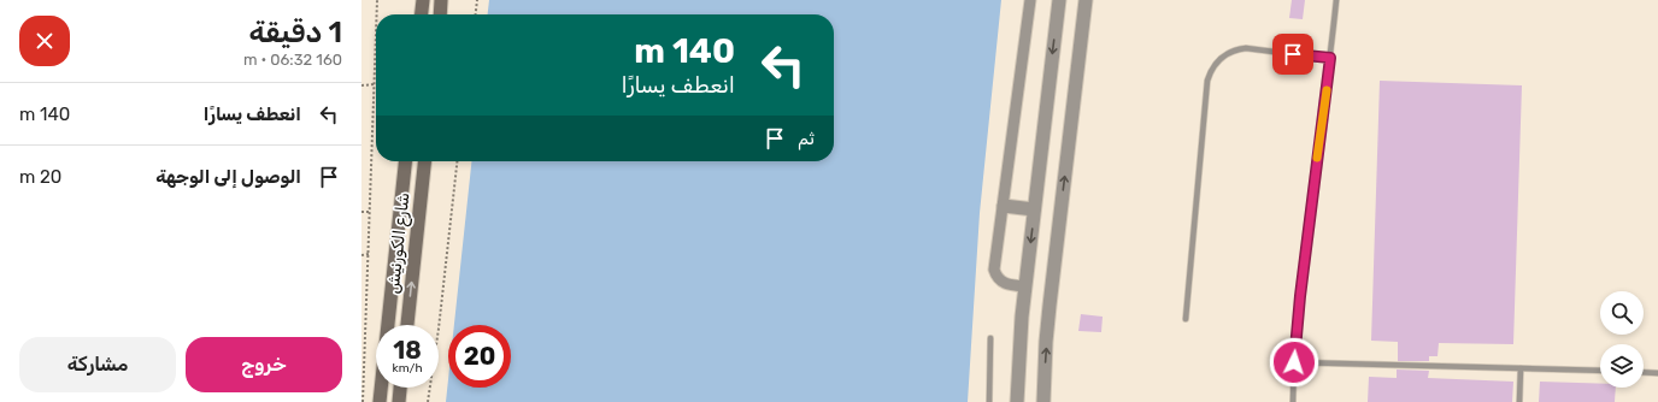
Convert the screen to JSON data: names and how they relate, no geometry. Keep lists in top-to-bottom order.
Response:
{
  "streets": {
    "main road": ["شارع الكورنيش"]
  },
  "page": {
    "heading": ["1 دقيقة", "160 m · 06:32"],
    "turn": ["140 m", "انعطف يسارًا"],
    "list": [
      {
        "name": "انعطف يسارًا",
        "value": "140 m"
      },
      {
        "name": "الوصول إلى الوجهة",
        "value": "20 m"
      }
    ],
    "then": "ثم",
    "speed": "18 km/h",
    "limit": "20",
    "buttons": ["خروج", "مشاركة"]
  }
}
